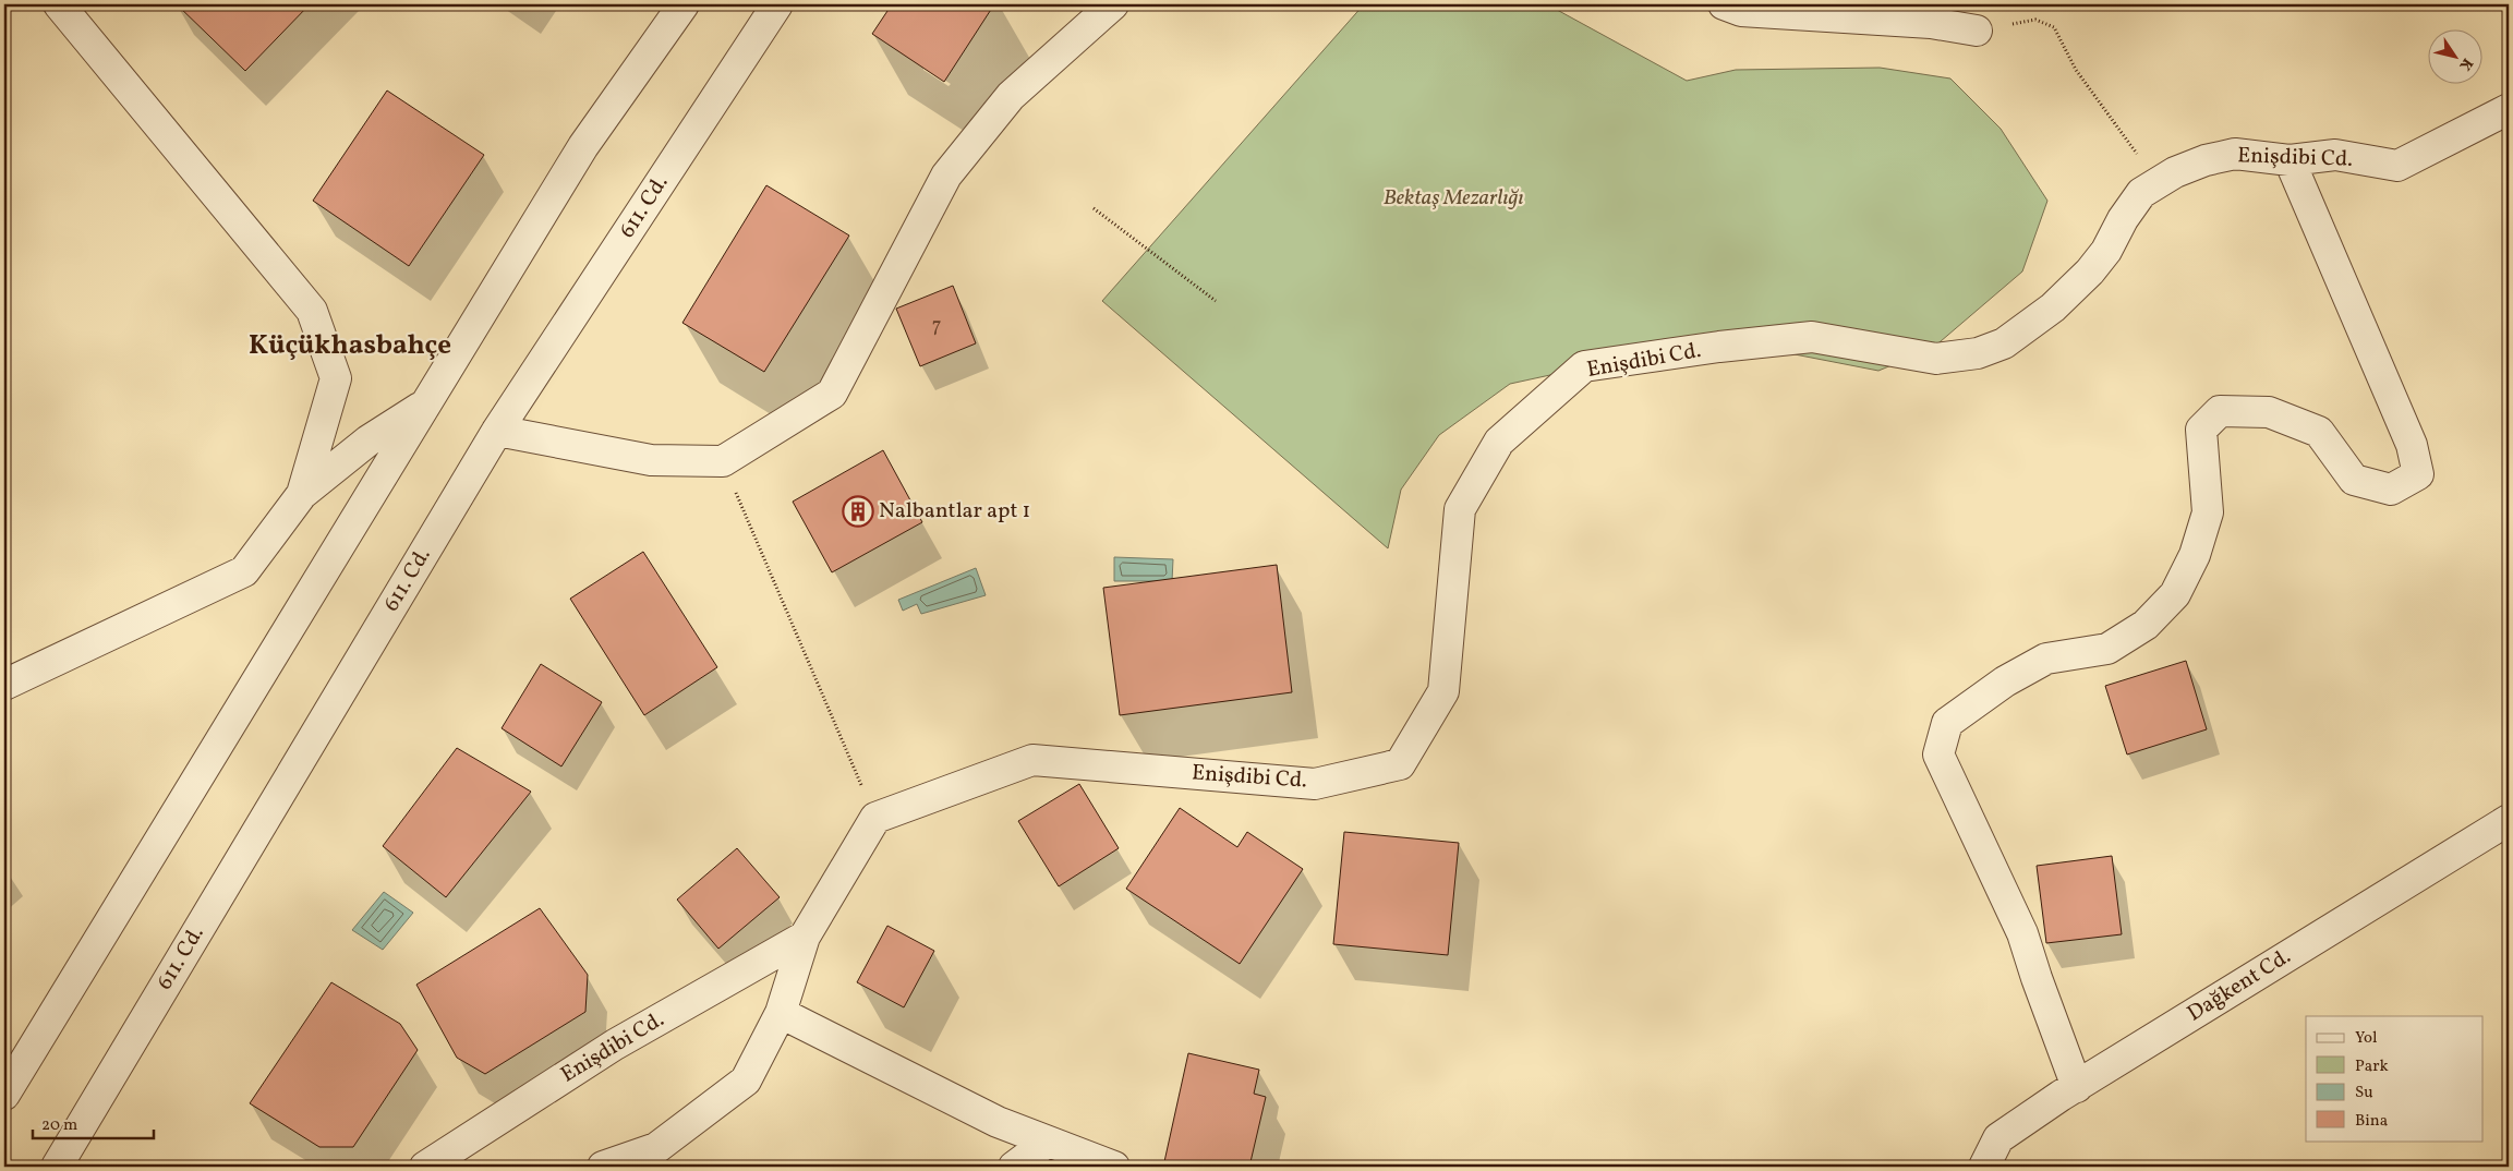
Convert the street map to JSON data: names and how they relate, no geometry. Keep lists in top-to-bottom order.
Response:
{
  "streets": {
    "street": ["Enişdibi Cd.", "611. Cd.", "Dağkent Cd."]
  },
  "districts": ["Küçükhasbahçe"],
  "parks": ["Bektaş Mezarlığı"],
  "places": {
    "building": ["Nalbantlar apt 1"]
  },
  "house_numbers": ["7"],
  "legend": [
    "Yol",
    "Park",
    "Su",
    "Bina"
  ],
  "scale_bar": "20 m",
  "north": "bottom right"
}
